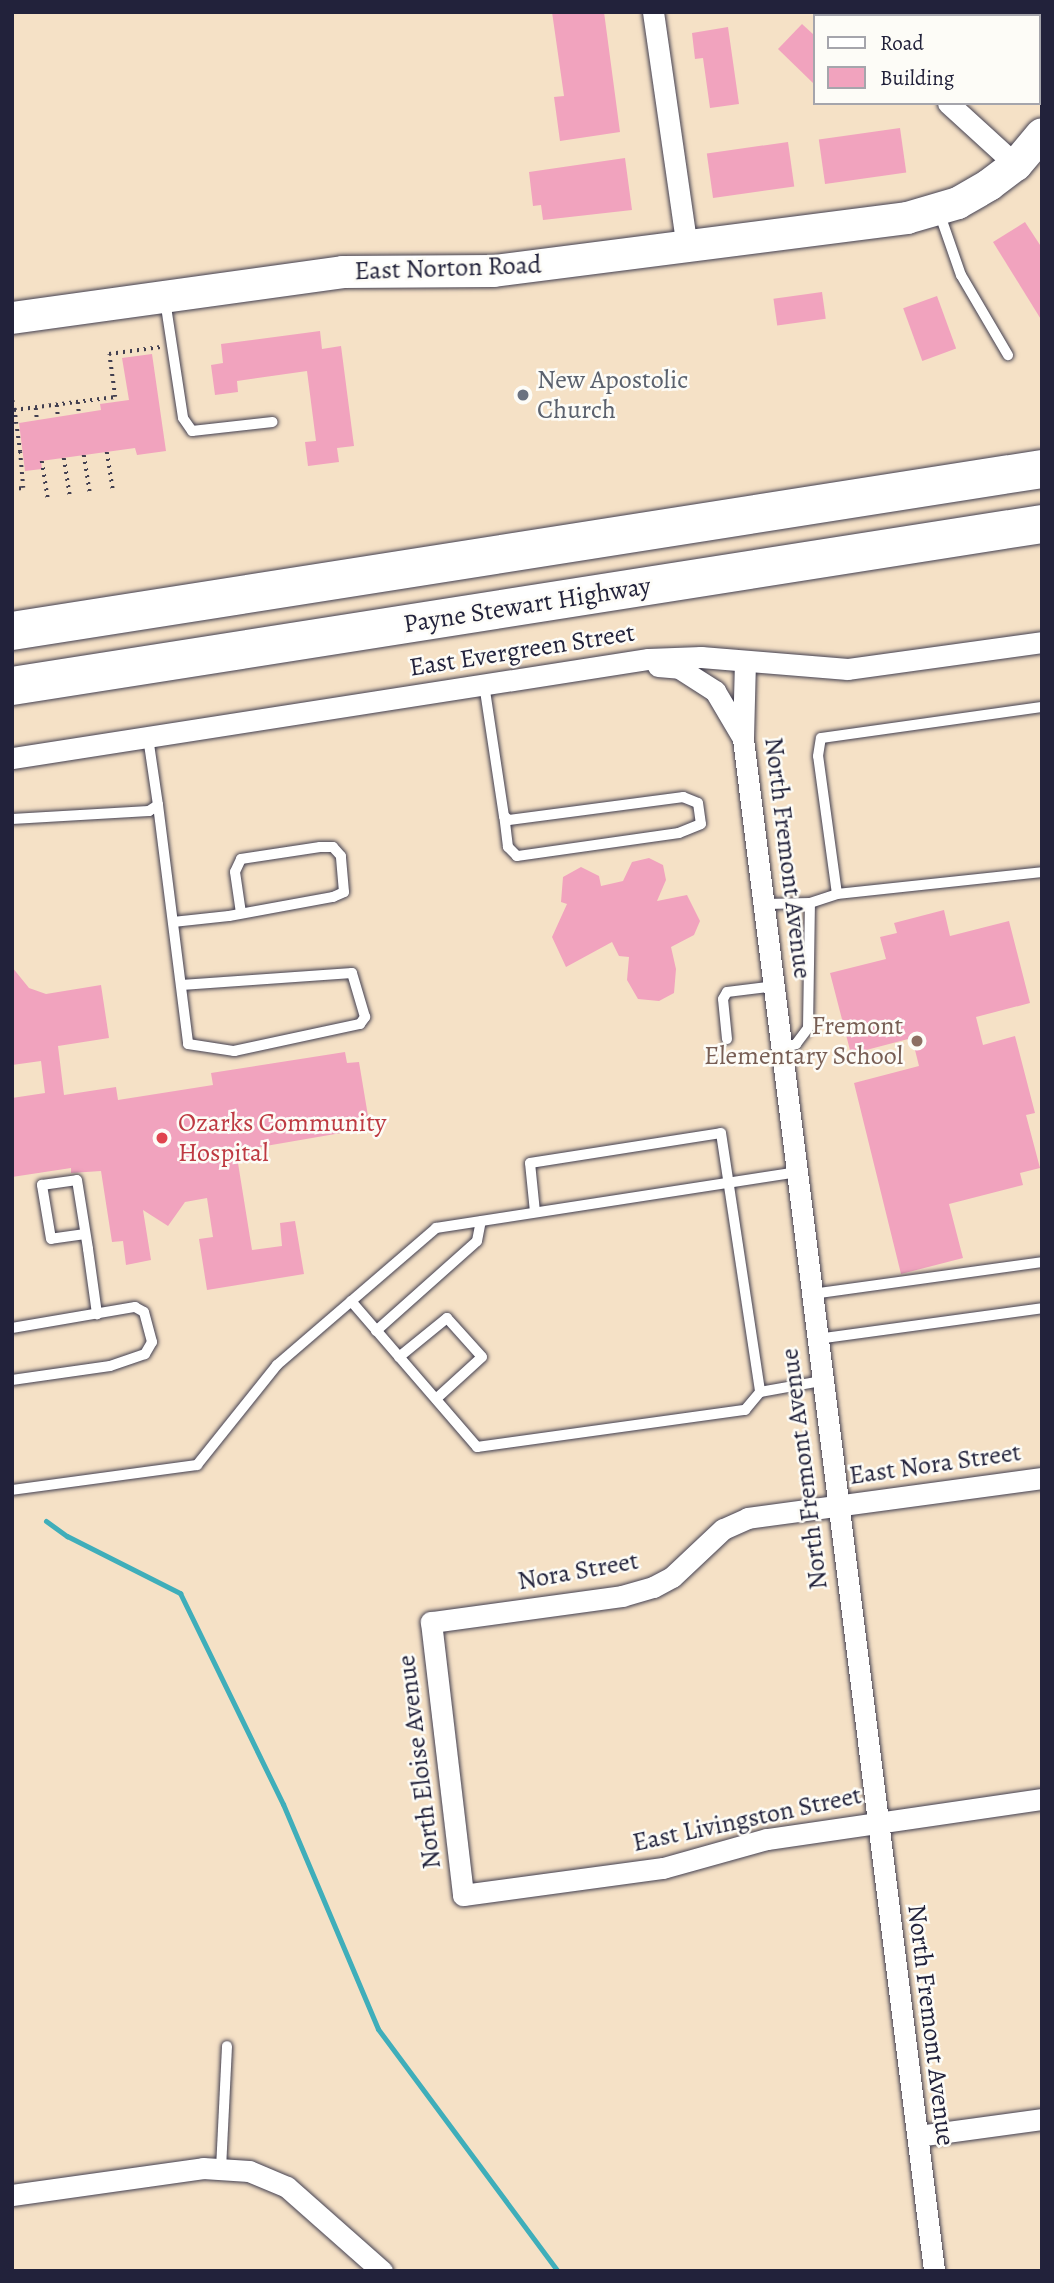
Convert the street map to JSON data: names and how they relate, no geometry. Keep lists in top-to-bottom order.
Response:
{
  "streets": {
    "highway": ["Payne Stewart Highway"],
    "main road": ["East Norton Road"],
    "street": [
      "East Evergreen Street",
      "North Fremont Avenue",
      "East Nora Street",
      "Nora Street",
      "North Eloise Avenue",
      "East Livingston Street"
    ]
  },
  "crossings": [
    ["East Evergreen Street", "North Fremont Avenue"],
    ["North Fremont Avenue", "East Nora Street"],
    ["North Fremont Avenue", "Nora Street"],
    ["North Fremont Avenue", "East Livingston Street"],
    ["East Nora Street", "Nora Street"],
    ["Nora Street", "North Eloise Avenue"],
    ["North Eloise Avenue", "East Livingston Street"]
  ],
  "places": ["New Apostolic Church", "Fremont Elementary School", "Ozarks Community Hospital"],
  "legend": ["Road", "Building"]
}
